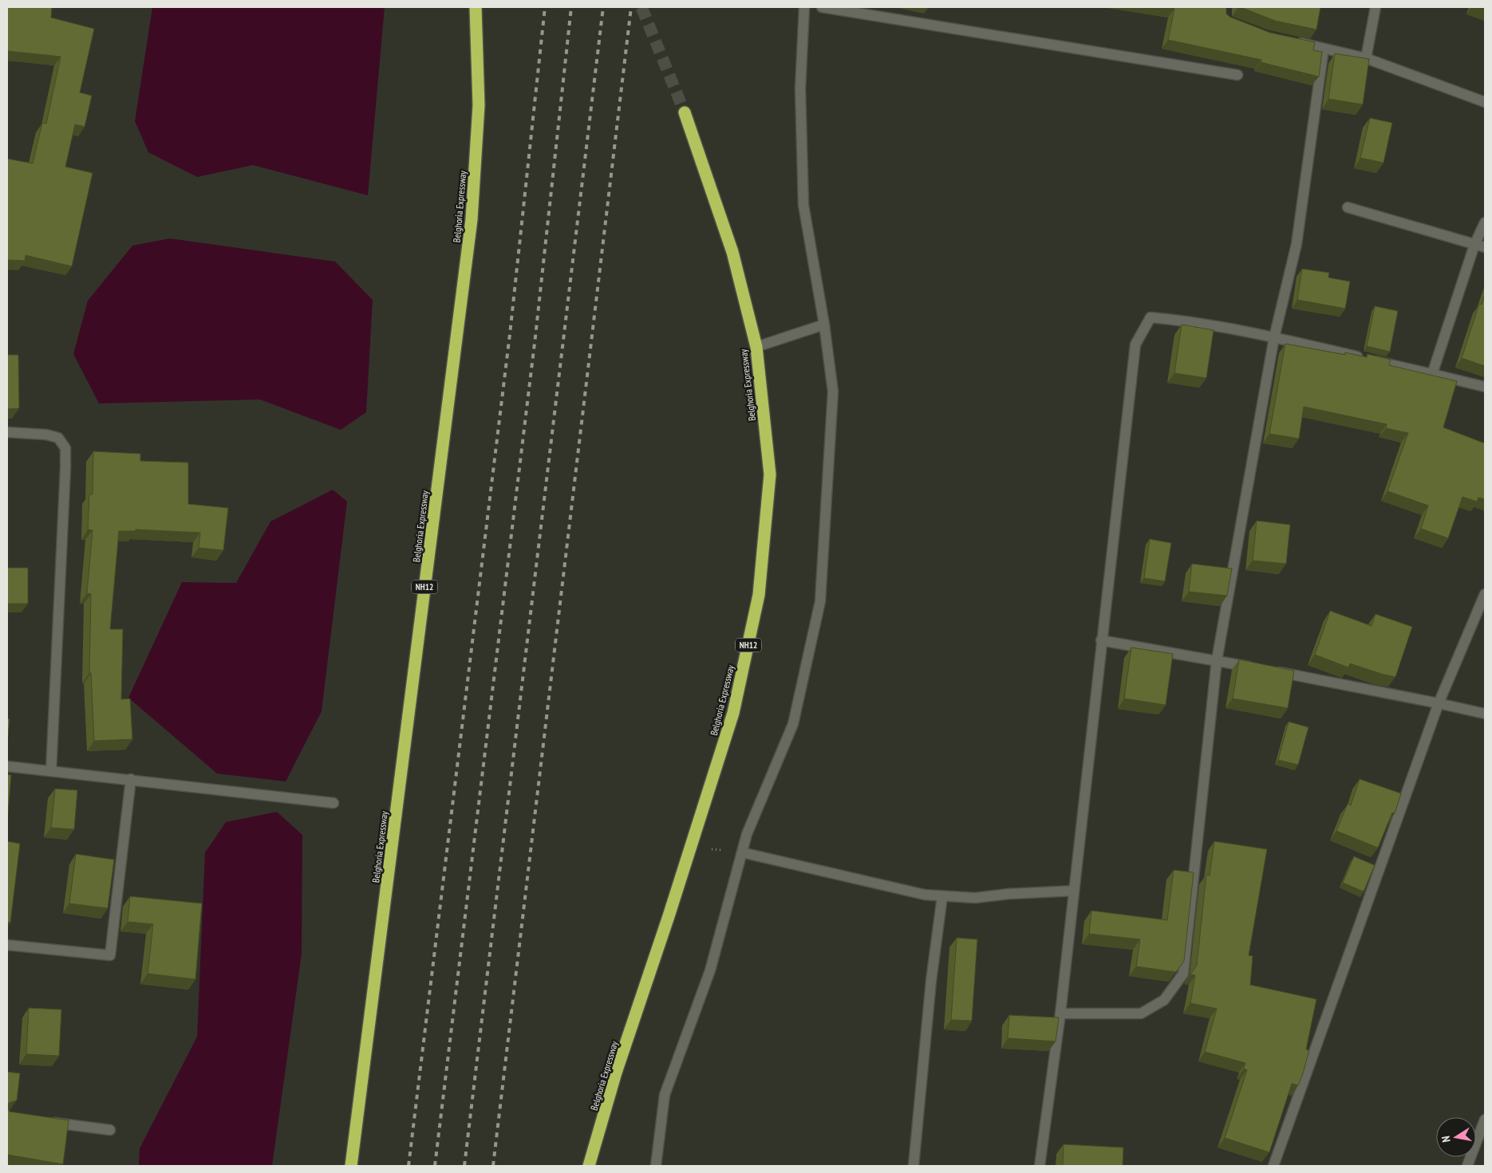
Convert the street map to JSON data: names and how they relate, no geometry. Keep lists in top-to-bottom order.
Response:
{
  "streets": {
    "highway": ["Belghoria Expressway", "NH12"]
  },
  "north": "left"
}
